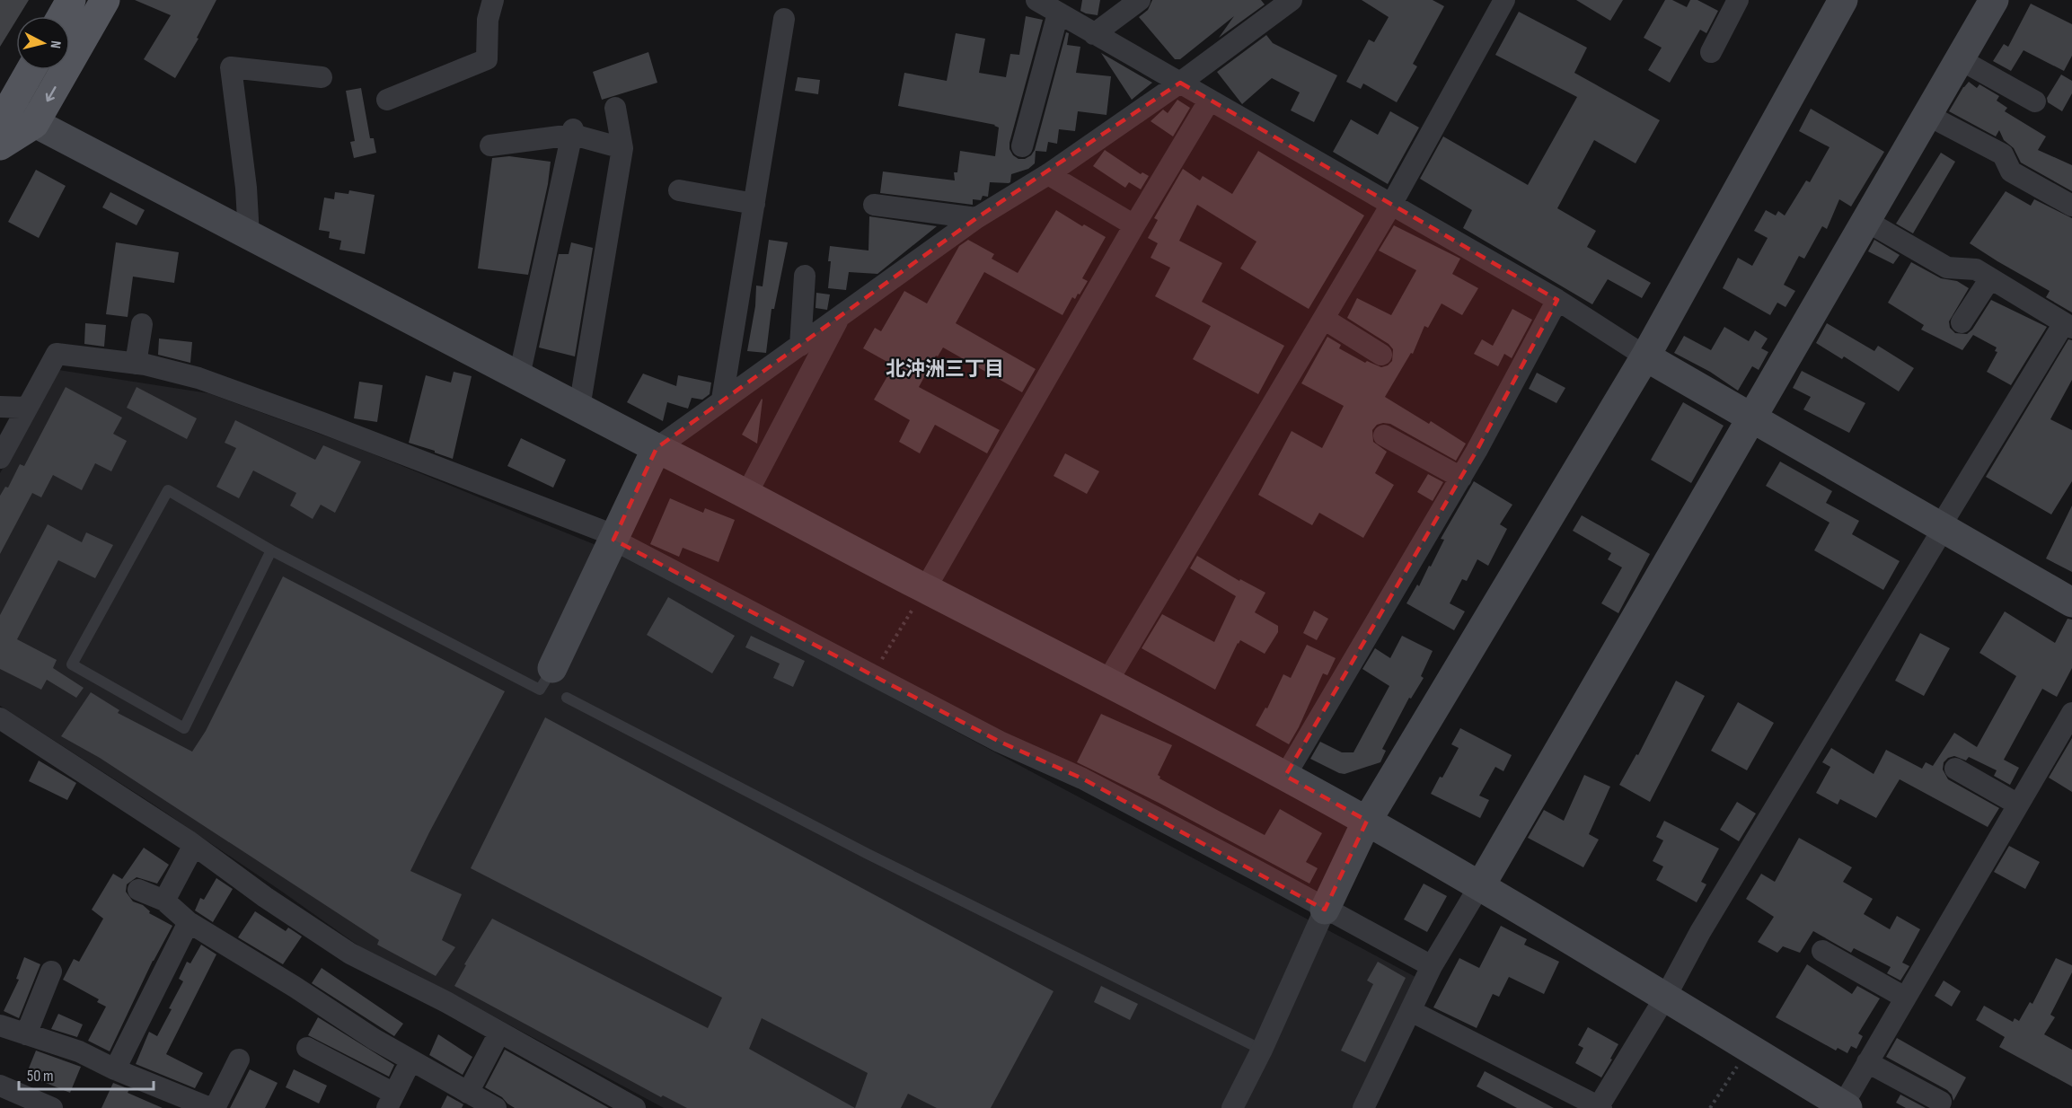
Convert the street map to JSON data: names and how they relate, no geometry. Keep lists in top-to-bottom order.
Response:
{
  "districts": ["北沖洲三丁目"],
  "scale_bar": "50 m",
  "north": "right"
}
